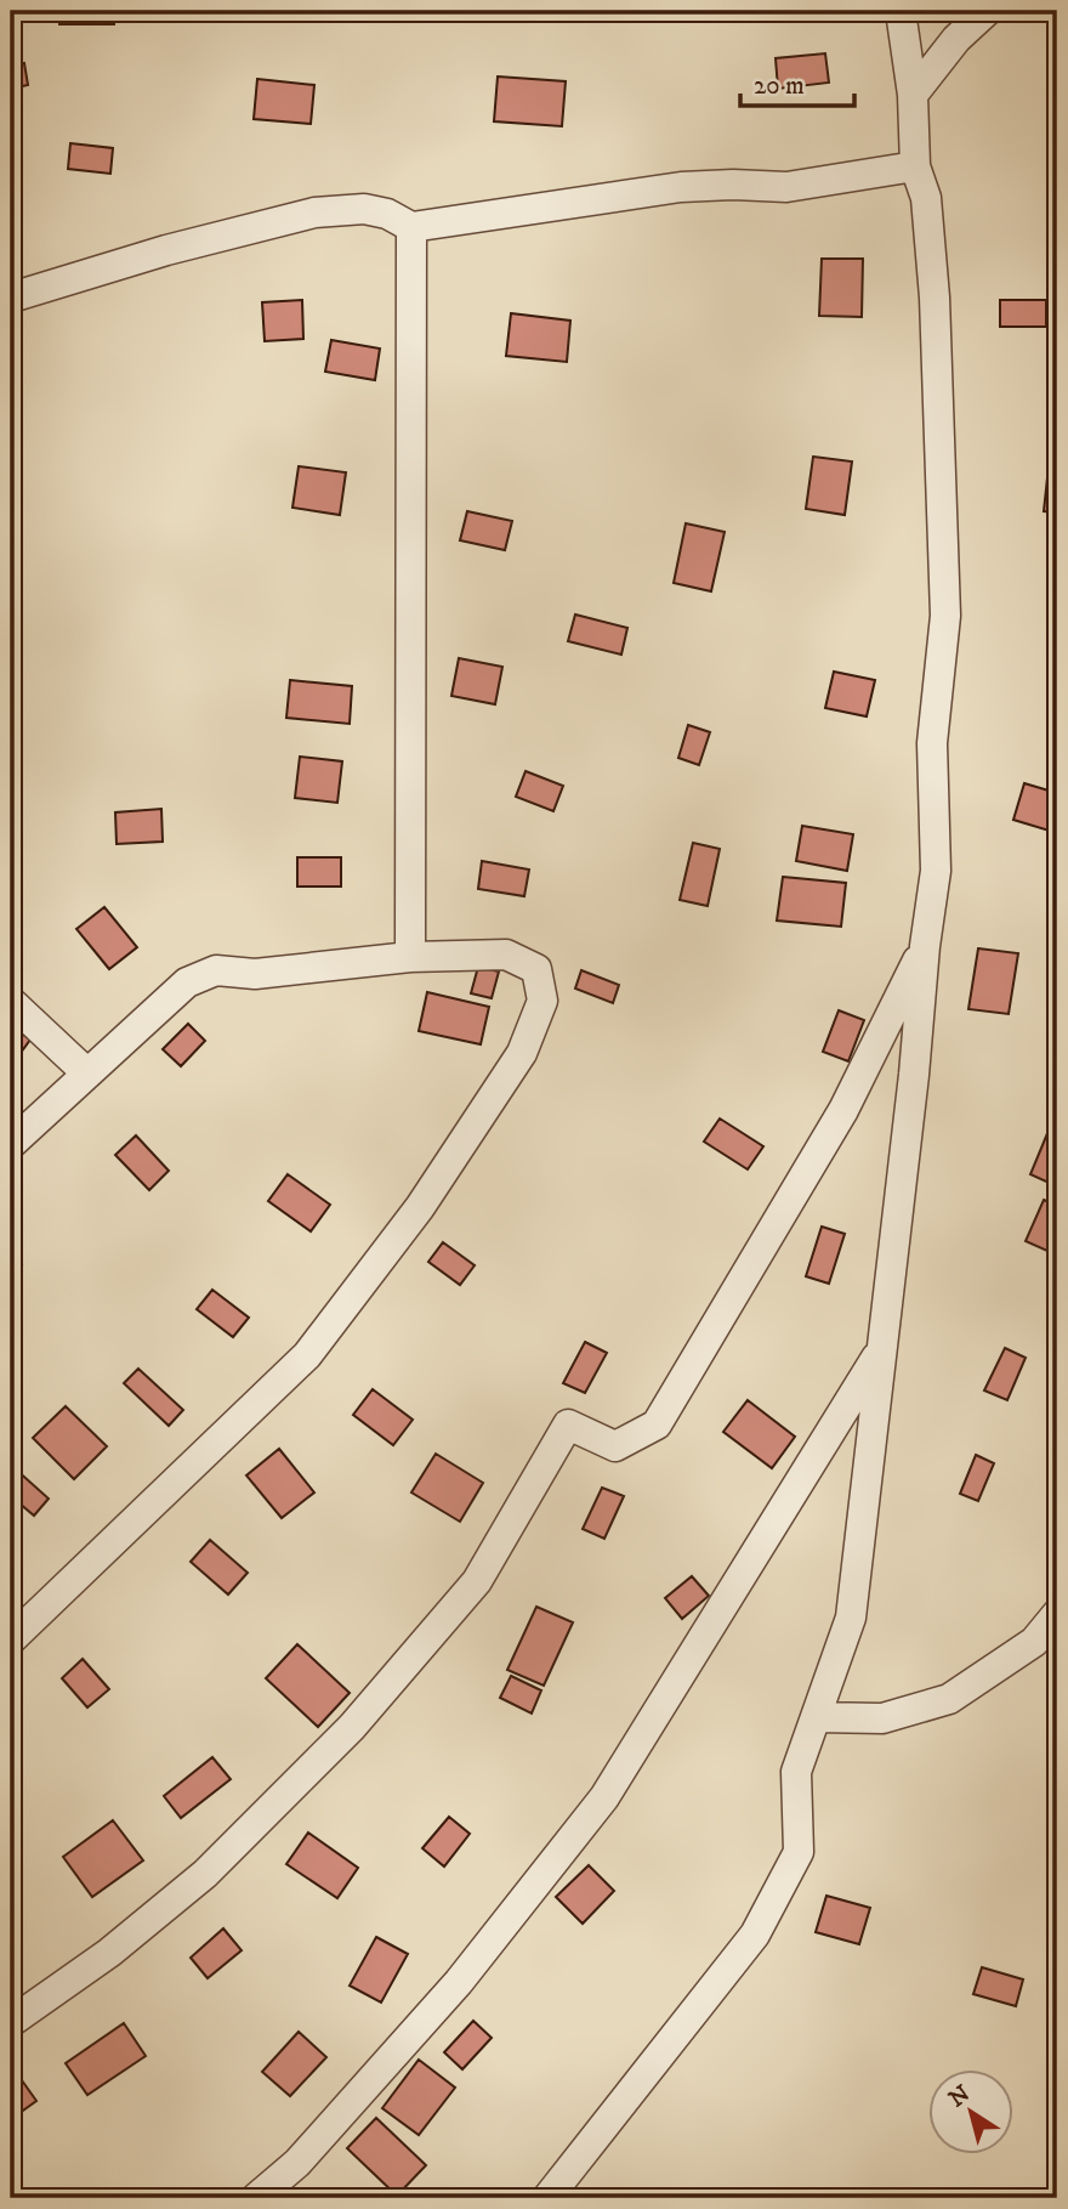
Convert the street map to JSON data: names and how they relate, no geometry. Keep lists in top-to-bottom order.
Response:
{
  "scale_bar": "20 m",
  "north": "top left"
}
